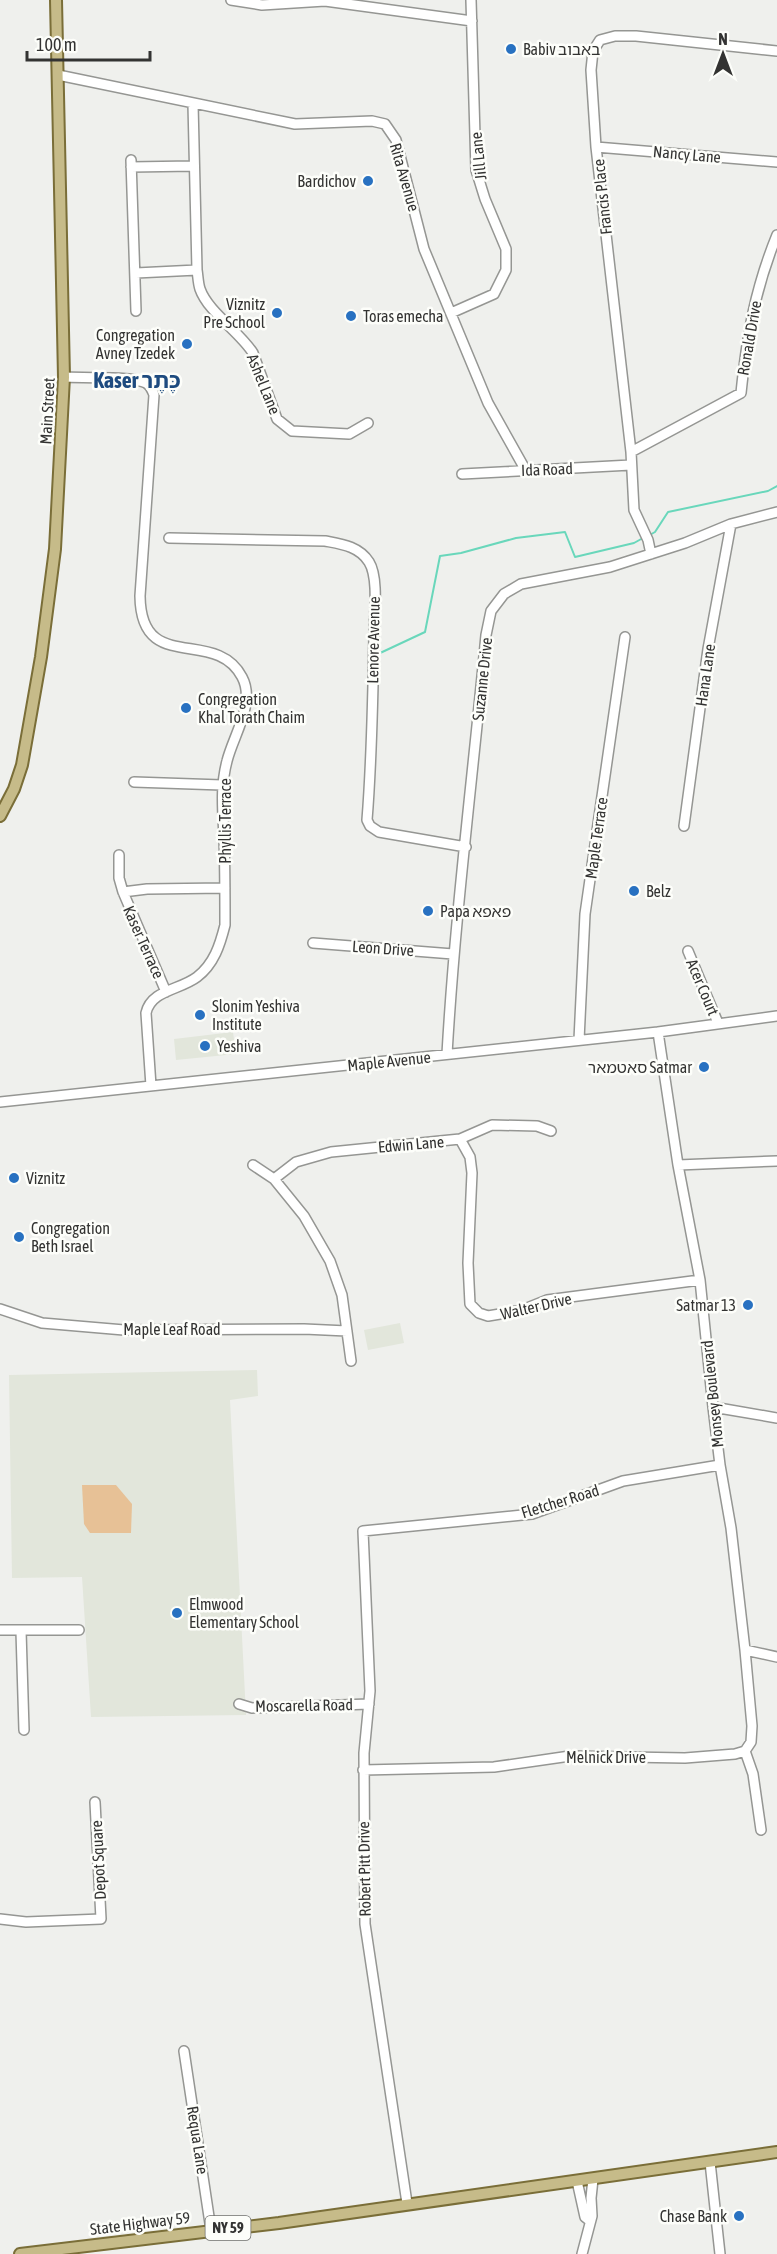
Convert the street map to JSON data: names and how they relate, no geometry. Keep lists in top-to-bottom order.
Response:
{
  "streets": {
    "main road": ["Main Street", "State Highway 59", "NY 59"],
    "street": [
      "Nancy Lane",
      "Jill Lane",
      "Rita Avenue",
      "Francis Place",
      "Ronald Drive",
      "Ashel Lane",
      "Ida Road",
      "Lenore Avenue",
      "Hana Lane",
      "Suzanne Drive",
      "Phyllis Terrace",
      "Maple Terrace",
      "Kaser Terrace",
      "Leon Drive",
      "Acer Court",
      "Maple Avenue",
      "Edwin Lane",
      "Walter Drive",
      "Maple Leaf Road",
      "Monsey Boulevard",
      "Fletcher Road",
      "Moscarella Road",
      "Melnick Drive",
      "Depot Square",
      "Robert Pitt Drive",
      "Requa Lane"
    ]
  },
  "crossings": [
    ["Nancy Lane", "Francis Place"],
    ["Jill Lane", "Rita Avenue"],
    ["Rita Avenue", "Ashel Lane"],
    ["Rita Avenue", "Main Street"],
    ["Rita Avenue", "Ida Road"],
    ["Francis Place", "Ronald Drive"],
    ["Francis Place", "Ida Road"],
    ["Francis Place", "Suzanne Drive"],
    ["Main Street", "Phyllis Terrace"],
    ["Lenore Avenue", "Suzanne Drive"],
    ["Hana Lane", "Suzanne Drive"],
    ["Suzanne Drive", "Leon Drive"],
    ["Suzanne Drive", "Maple Avenue"],
    ["Phyllis Terrace", "Kaser Terrace"],
    ["Phyllis Terrace", "Maple Avenue"],
    ["Maple Terrace", "Maple Avenue"],
    ["Acer Court", "Maple Avenue"],
    ["Maple Avenue", "Monsey Boulevard"],
    ["Edwin Lane", "Walter Drive"],
    ["Walter Drive", "Monsey Boulevard"],
    ["Monsey Boulevard", "Fletcher Road"],
    ["Fletcher Road", "Robert Pitt Drive"],
    ["Moscarella Road", "Robert Pitt Drive"],
    ["Melnick Drive", "Robert Pitt Drive"],
    ["Robert Pitt Drive", "State Highway 59"],
    ["Robert Pitt Drive", "NY 59"],
    ["Requa Lane", "State Highway 59"],
    ["State Highway 59", "NY 59"]
  ],
  "districts": ["Kaser כֶּתֶר"],
  "places": [
    "Babiv באבוב",
    "Bardichov",
    "Viznitz Pre School",
    "Toras emecha",
    "Congregation Avney Tzedek",
    "Congregation Khal Torath Chaim",
    "Belz",
    "Papa פאפא",
    "Slonim Yeshiva Institute",
    "Yeshiva",
    "סאטמאר Satmar",
    "Viznitz",
    "Congregation Beth Israel",
    "Satmar 13",
    "Elmwood Elementary School",
    "Chase Bank"
  ],
  "scale_bar": "100 m",
  "north": "top"
}
